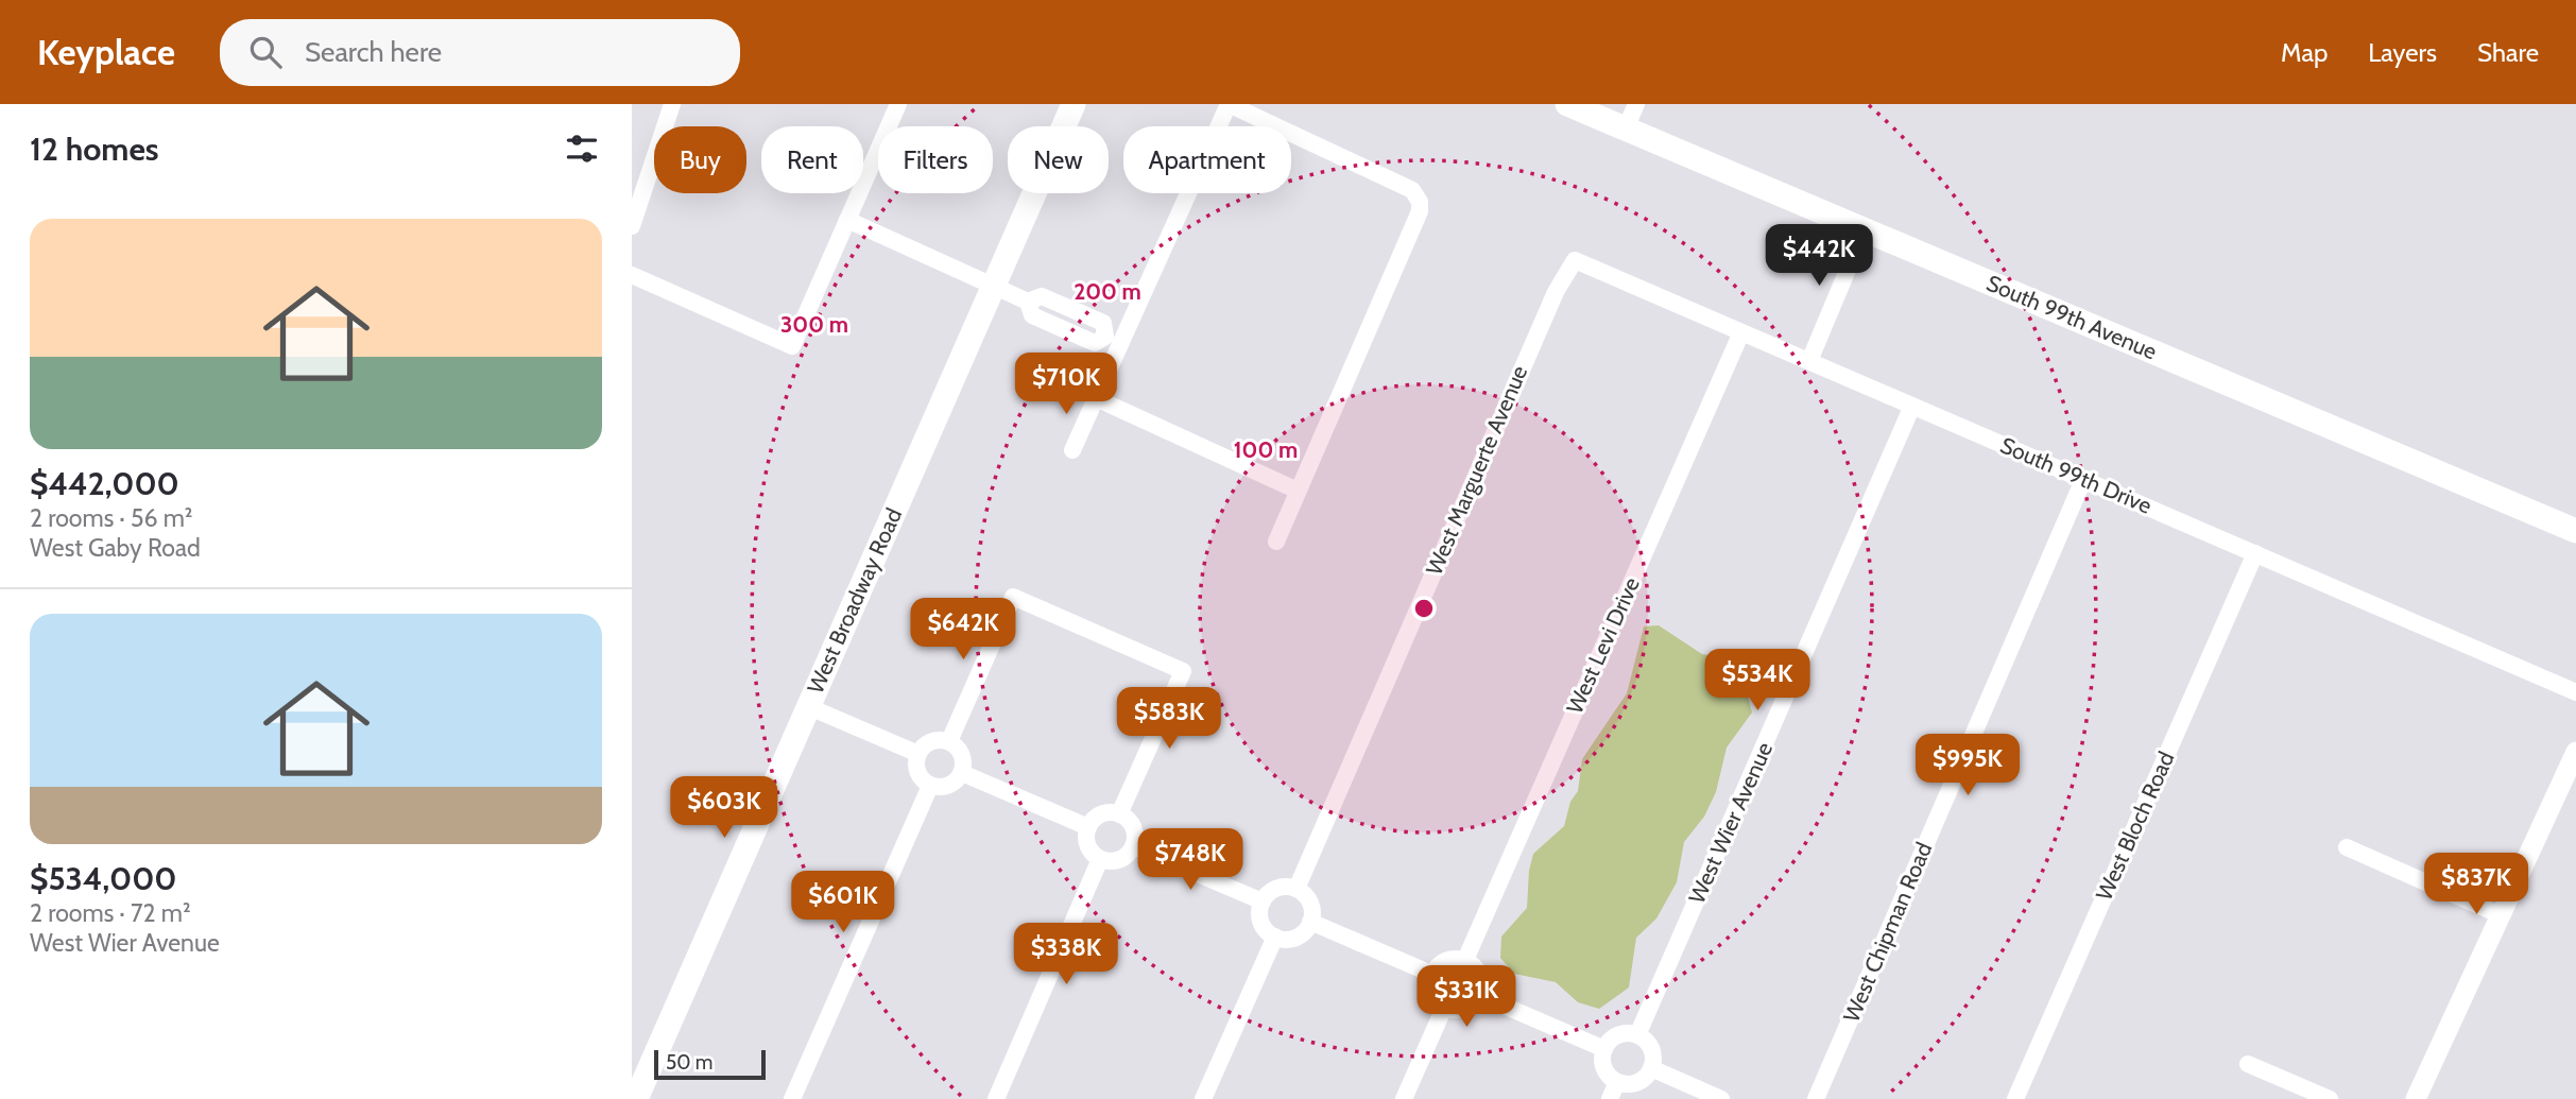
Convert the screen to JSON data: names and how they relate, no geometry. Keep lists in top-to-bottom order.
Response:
{
  "streets": {
    "main road": ["South 99th Avenue", "West Broadway Road"],
    "street": [
      "West Marguerte Avenue",
      "South 99th Drive",
      "West Levi Drive",
      "West Wier Avenue",
      "West Bloch Road",
      "West Chipman Road"
    ]
  },
  "crossings": [
    ["West Marguerte Avenue", "South 99th Drive"],
    ["South 99th Drive", "West Levi Drive"],
    ["South 99th Drive", "West Wier Avenue"],
    ["South 99th Drive", "West Bloch Road"],
    ["South 99th Drive", "West Chipman Road"]
  ],
  "scale_bar": "50 m",
  "page": {
    "header": "Keyplace",
    "search": "Search here",
    "nav": ["Map", "Layers", "Share"],
    "heading": "12 homes",
    "chip": [
      "Buy",
      "Rent",
      "Filters",
      "New",
      "Apartment"
    ],
    "list": [
      {
        "name": "$442,000",
        "note": "2 rooms · 56 m² · West Gaby Road"
      },
      {
        "name": "$534,000",
        "note": "2 rooms · 72 m² · West Wier Avenue"
      }
    ],
    "price": [
      "$442K",
      "$710K",
      "$642K",
      "$534K",
      "$583K",
      "$995K",
      "$603K",
      "$748K",
      "$837K",
      "$601K",
      "$338K",
      "$331K"
    ],
    "scale": "50 m"
  },
  "rings": ["200 m", "300 m", "100 m"]
}
